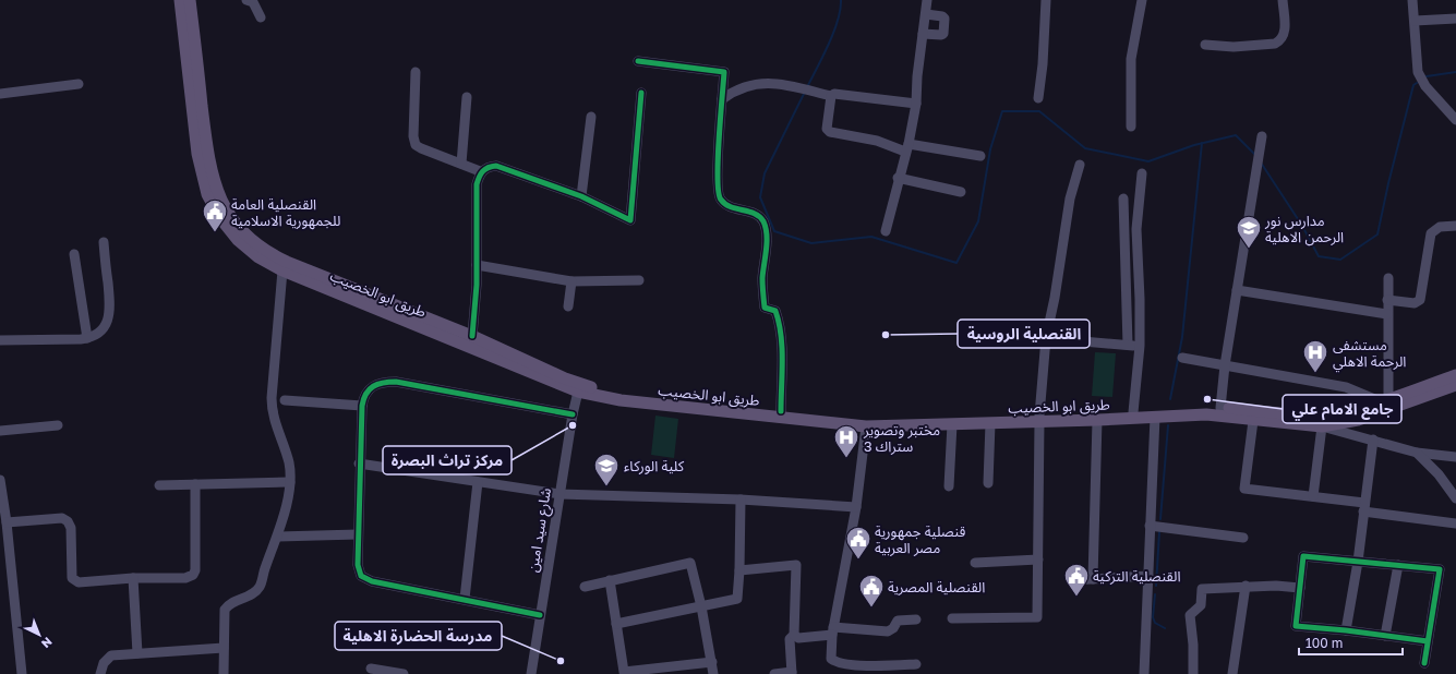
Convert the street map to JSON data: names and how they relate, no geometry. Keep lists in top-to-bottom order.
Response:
{
  "streets": {
    "main road": ["طريق ابو الخصيب"],
    "street": ["شارع سيد امين"]
  },
  "crossings": [
    ["طريق ابو الخصيب", "شارع سيد امين"]
  ],
  "places": {
    "public building": [
      "القنصلية العامة للجمهورية الاسلامية",
      "قنصلية جمهورية مصر العربية",
      "القنصلية التركية",
      "القنصلية المصرية"
    ],
    "school or university": ["مدارس نور الرحمن الاهلية", "كلية الوركاء"],
    "other": [
      "القنصلية الروسية",
      "جامع الامام علي",
      "مركز تراث البصرة",
      "مدرسة الحضارة الاهلية"
    ],
    "hospital": ["مستشفى الرحمة الاهلي", "مختبر وتصوير ستراك 3"]
  },
  "scale_bar": "100 m",
  "north": "bottom right"
}
